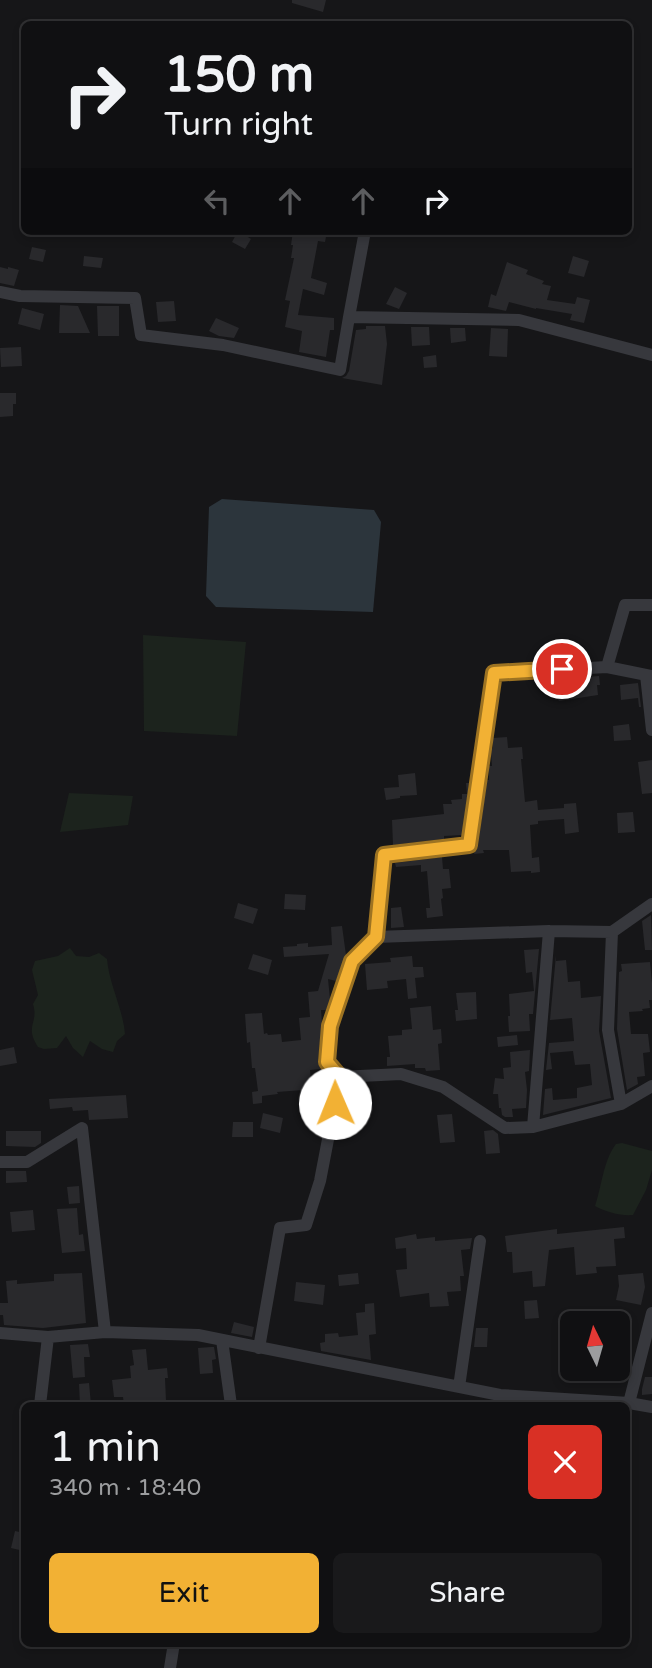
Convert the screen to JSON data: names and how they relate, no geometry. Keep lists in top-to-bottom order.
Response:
{
  "north": "top",
  "page": {
    "turn": ["150 m", "Turn right"],
    "heading": ["1 min", "340 m · 18:40"],
    "buttons": ["Exit", "Share"]
  }
}
